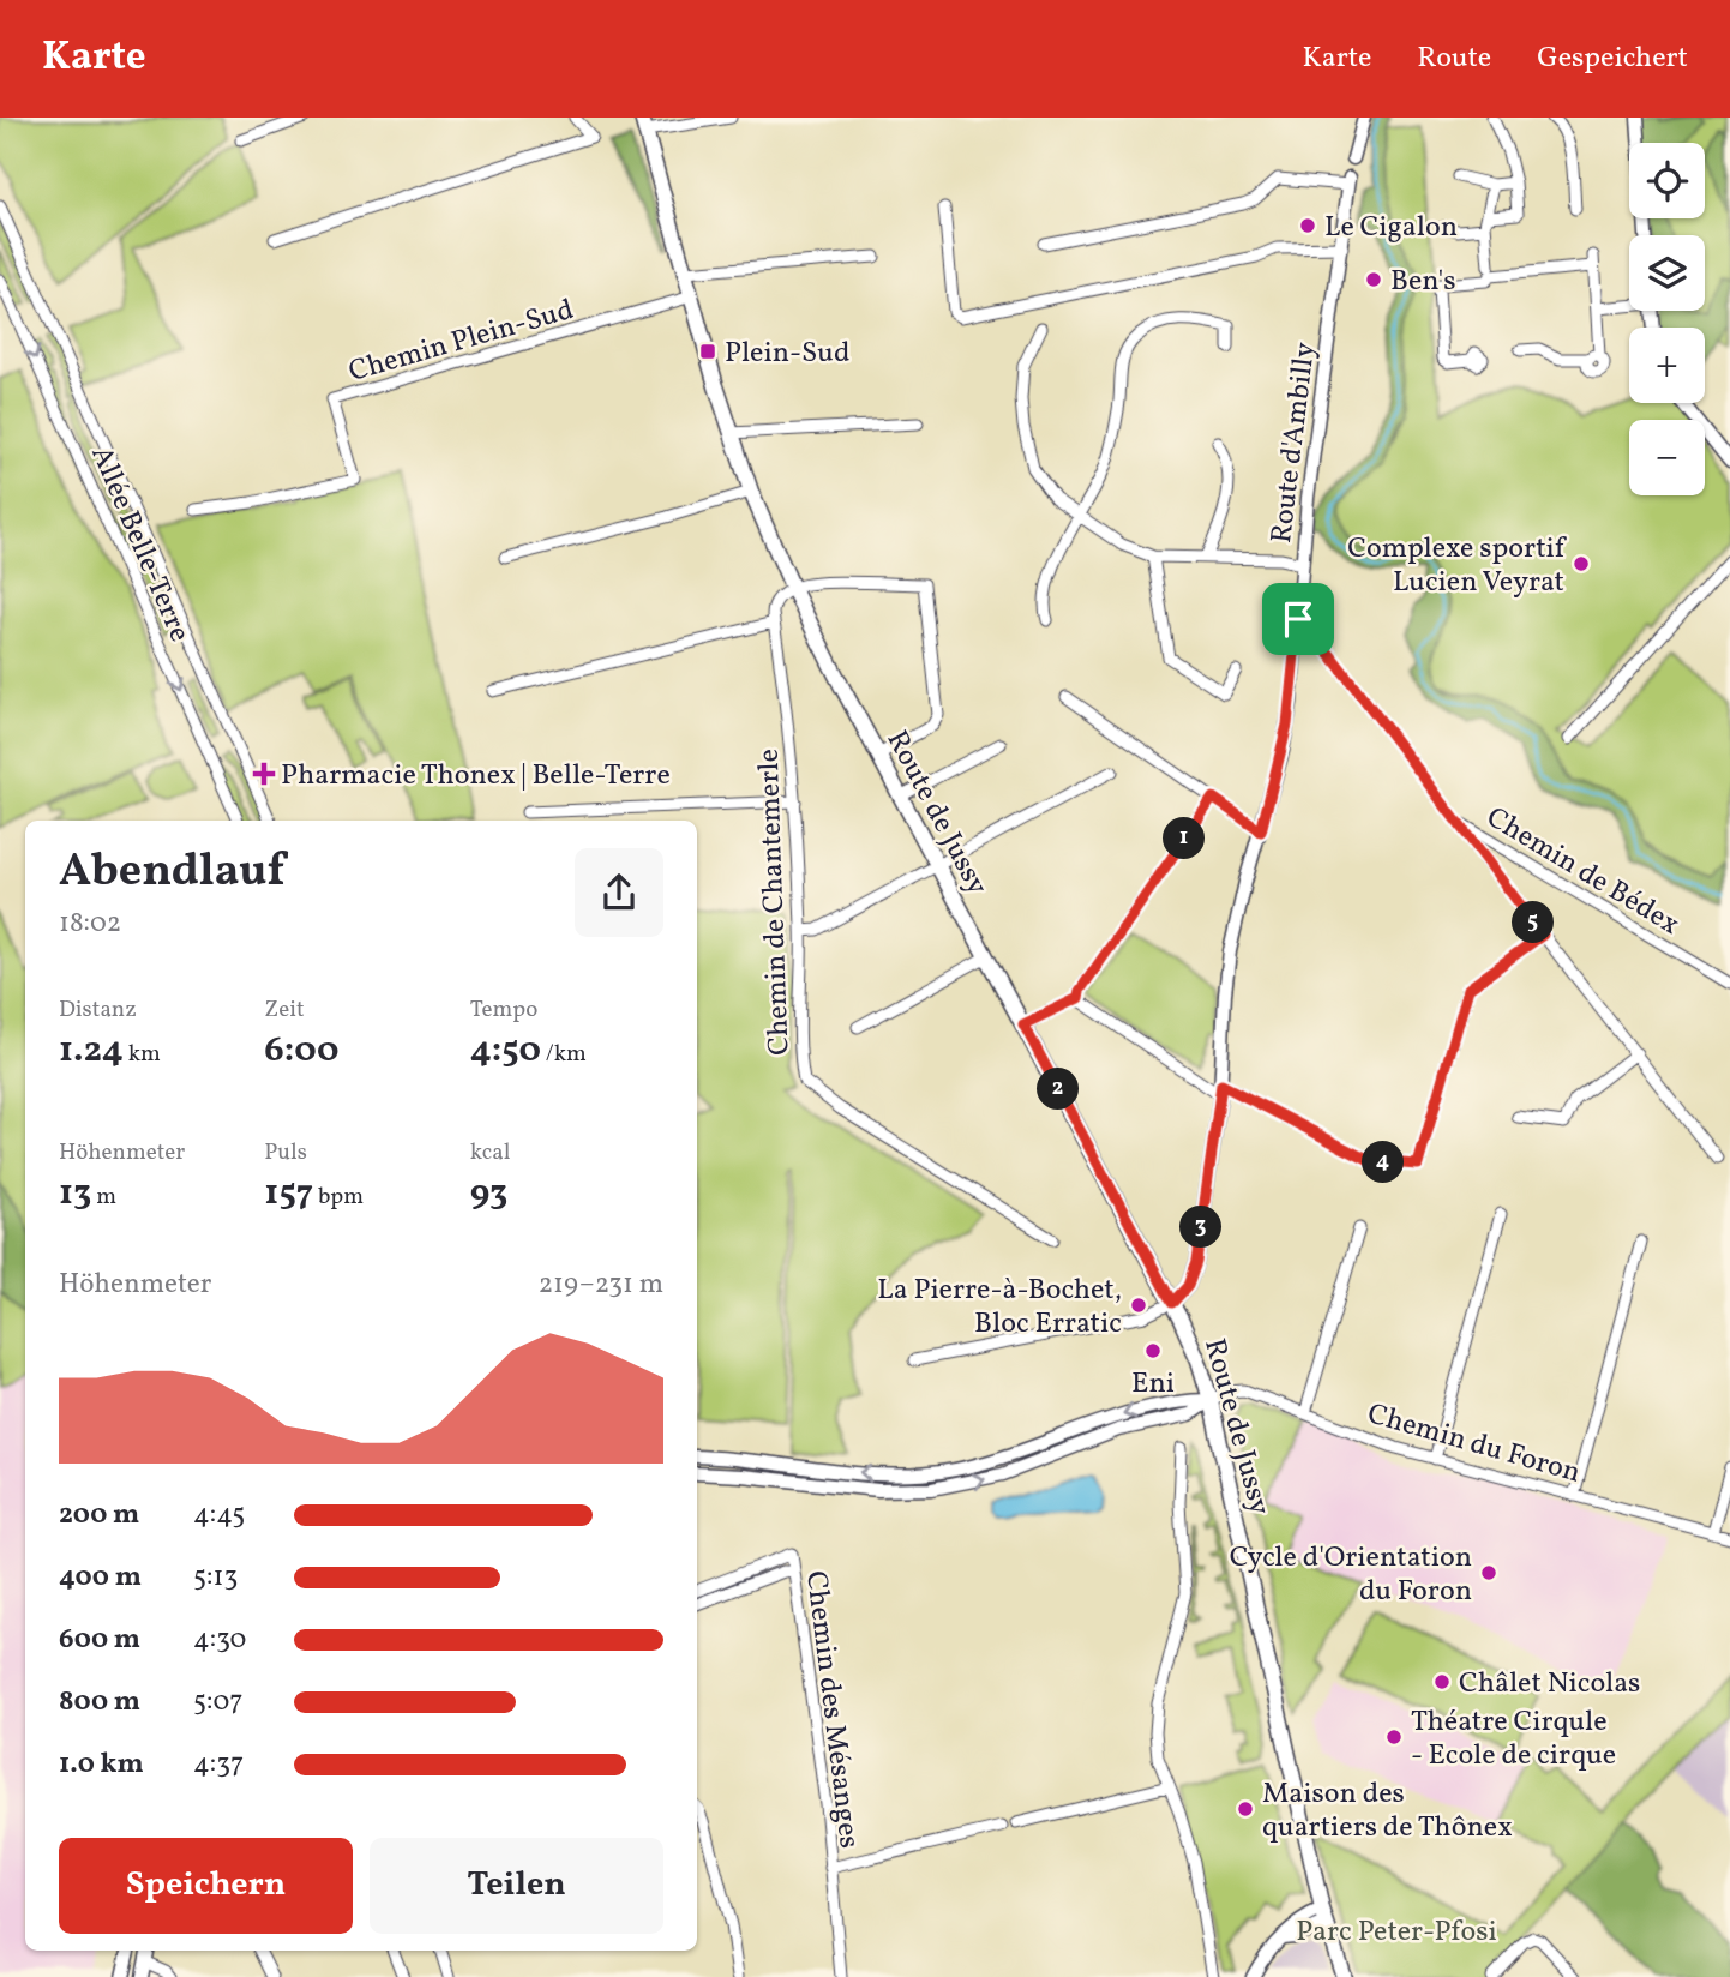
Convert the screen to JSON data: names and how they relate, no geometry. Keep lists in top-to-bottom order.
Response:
{
  "streets": {
    "main road": ["Route de Jussy"],
    "street": [
      "Chemin Plein-Sud",
      "Route d'Ambilly",
      "Allée Belle-Terre",
      "Chemin de Bédex",
      "Chemin de Chantemerle",
      "Chemin du Foron",
      "Chemin des Mésanges"
    ]
  },
  "crossings": [
    ["Chemin Plein-Sud", "Route de Jussy"],
    ["Route d'Ambilly", "Route de Jussy"],
    ["Route d'Ambilly", "Chemin de Bédex"],
    ["Route de Jussy", "Chemin du Foron"]
  ],
  "parks": ["Parc Peter-Pfosi"],
  "places": {
    "other": [
      "Le Cigalon",
      "Ben's",
      "Complexe sportif Lucien Veyrat",
      "La Pierre-à-Bochet, Bloc Erratic",
      "Eni",
      "Cycle d'Orientation du Foron",
      "Châlet Nicolas",
      "Théatre Cirqule - Ecole de cirque",
      "Maison des quartiers de Thônex"
    ],
    "transit": ["Plein-Sud"],
    "health": ["Pharmacie Thonex | Belle-Terre"]
  },
  "page": {
    "header": "Karte",
    "nav": ["Karte", "Route", "Gespeichert"],
    "map_buttons": ["+", "−"],
    "pins": [
      "1",
      "5",
      "2",
      "4",
      "3"
    ],
    "heading": ["Abendlauf", "18:02"],
    "stats": [
      ["Distanz", "1.24 km"],
      ["Zeit", "6:00"],
      ["Tempo", "4:50 /km"],
      ["Höhenmeter", "13 m"],
      ["Puls", "157 bpm"],
      ["kcal", "93"]
    ],
    "chart": ["Höhenmeter", "219–231 m"],
    "list": [
      {
        "name": "200 m",
        "note": "4:45"
      },
      {
        "name": "400 m",
        "note": "5:13"
      },
      {
        "name": "600 m",
        "note": "4:30"
      },
      {
        "name": "800 m",
        "note": "5:07"
      },
      {
        "name": "1.0 km",
        "note": "4:37"
      }
    ],
    "buttons": ["Speichern", "Teilen"]
  }
}
